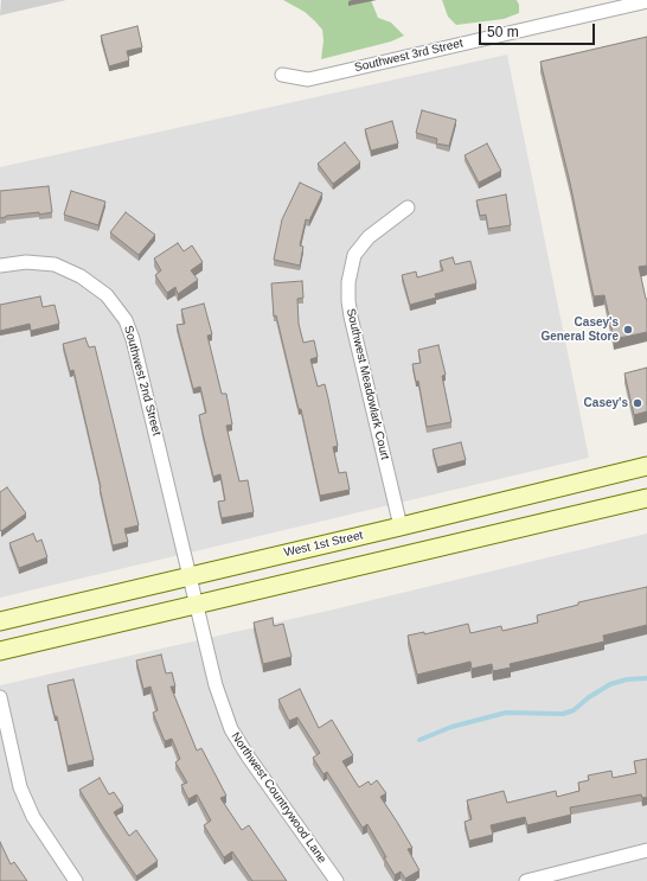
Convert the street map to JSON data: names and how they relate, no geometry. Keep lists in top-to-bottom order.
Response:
{
  "streets": {
    "main road": ["West 1st Street"],
    "street": [
      "Southwest 3rd Street",
      "Southwest 2nd Street",
      "Southwest Meadowlark Court",
      "Northwest Countrywood Lane"
    ]
  },
  "crossings": [
    ["Southwest 2nd Street", "West 1st Street"],
    ["Southwest 2nd Street", "Northwest Countrywood Lane"],
    ["Southwest Meadowlark Court", "West 1st Street"],
    ["West 1st Street", "Northwest Countrywood Lane"]
  ],
  "places": ["Casey's General Store", "Casey's"],
  "scale_bar": "50 m"
}
